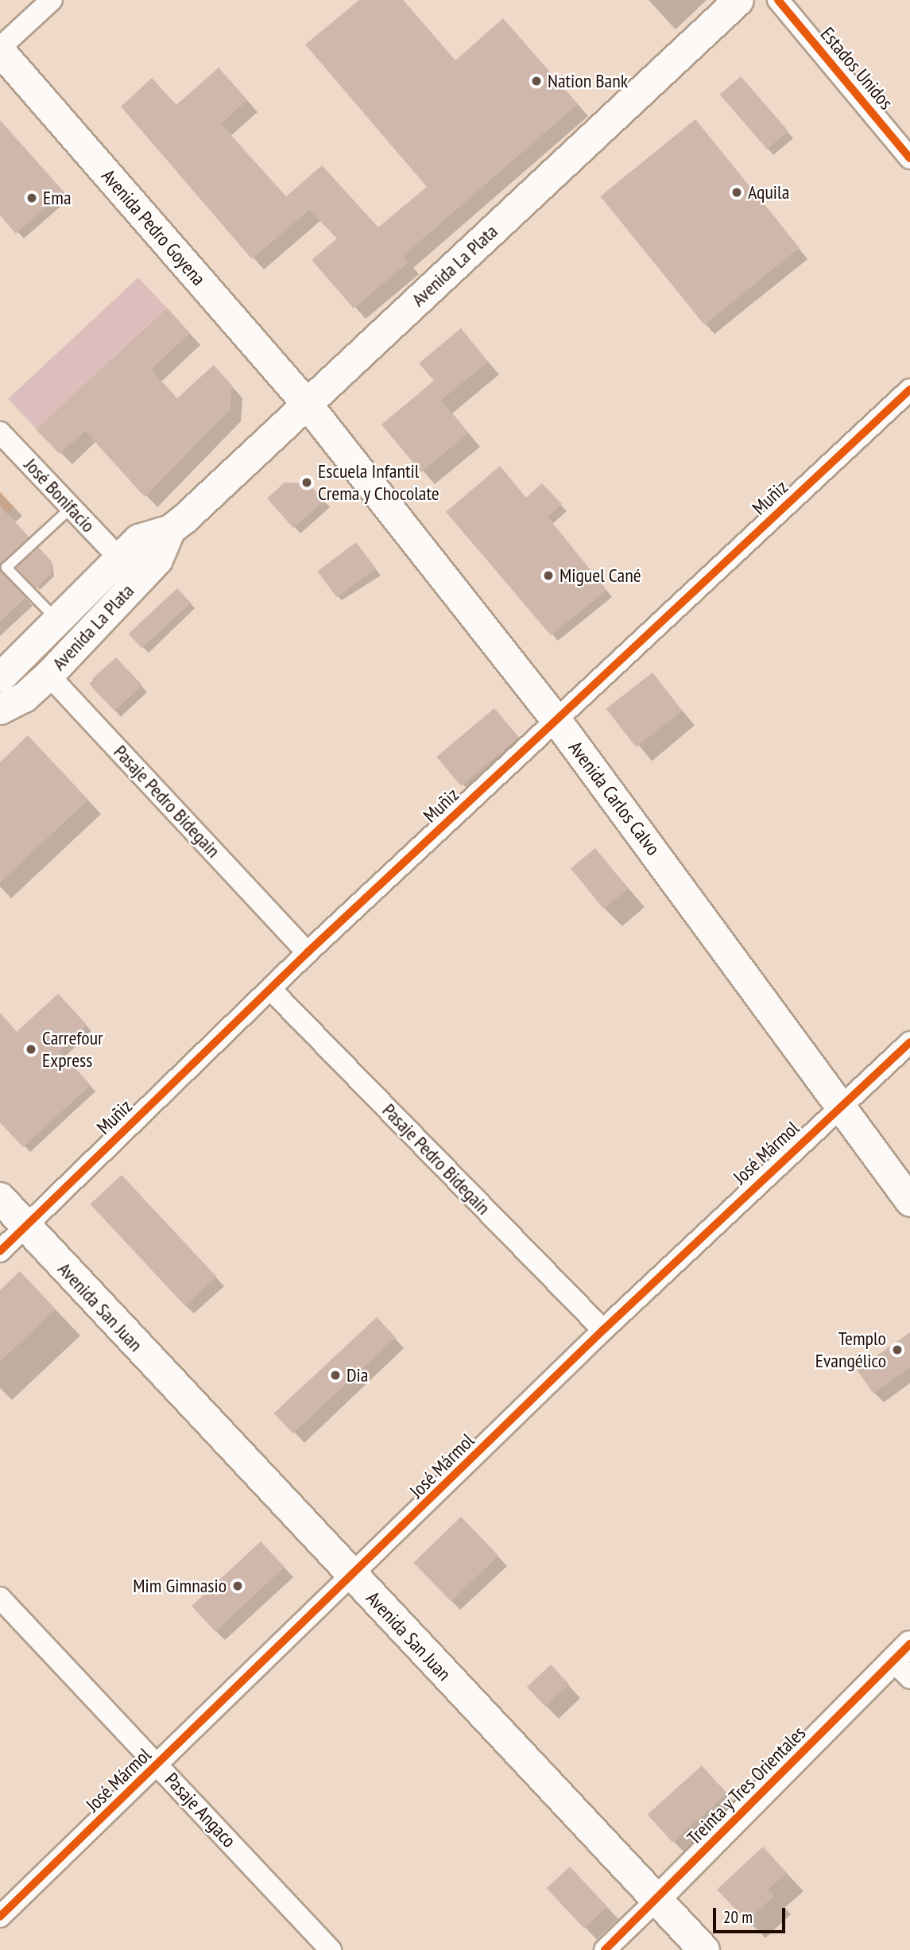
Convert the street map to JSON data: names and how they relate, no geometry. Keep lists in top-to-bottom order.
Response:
{
  "streets": {
    "main road": [
      "Avenida Pedro Goyena",
      "Avenida La Plata",
      "Avenida Carlos Calvo",
      "Avenida San Juan"
    ],
    "street": [
      "Estados Unidos",
      "José Bonifacio",
      "Muñiz",
      "Pasaje Pedro Bidegain",
      "José Mármol",
      "Treinta y Tres Orientales",
      "Pasaje Angaco"
    ]
  },
  "crossings": [
    ["Avenida Pedro Goyena", "Avenida La Plata"],
    ["Avenida Pedro Goyena", "Avenida Carlos Calvo"],
    ["Avenida La Plata", "José Bonifacio"],
    ["Avenida La Plata", "Avenida Carlos Calvo"],
    ["Avenida La Plata", "Pasaje Pedro Bidegain"],
    ["Muñiz", "Avenida Carlos Calvo"],
    ["Muñiz", "Pasaje Pedro Bidegain"],
    ["Muñiz", "Avenida San Juan"],
    ["Avenida Carlos Calvo", "José Mármol"],
    ["Pasaje Pedro Bidegain", "José Mármol"],
    ["José Mármol", "Avenida San Juan"],
    ["José Mármol", "Pasaje Angaco"],
    ["Avenida San Juan", "Treinta y Tres Orientales"]
  ],
  "places": [
    "Nation Bank",
    "Aquila",
    "Ema",
    "Escuela Infantil Crema y Chocolate",
    "Miguel Cané",
    "Carrefour Express",
    "Templo Evangélico",
    "Dia",
    "Mim Gimnasio"
  ],
  "scale_bar": "20 m"
}
